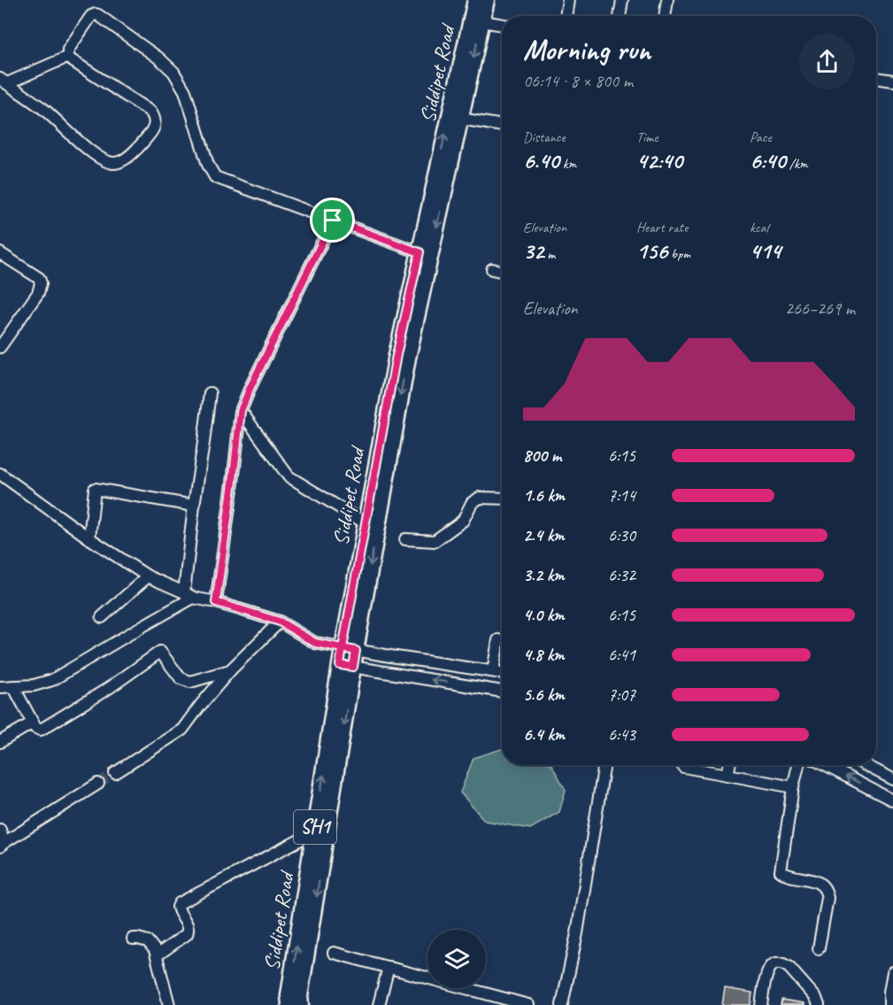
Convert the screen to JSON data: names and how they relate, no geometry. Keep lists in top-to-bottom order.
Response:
{
  "streets": {
    "main road": ["Siddipet Road", "SH1"]
  },
  "page": {
    "heading": ["Morning run", "06:14 · 8 × 800 m"],
    "stats": [
      ["Distance", "6.40 km"],
      ["Time", "42:40"],
      ["Pace", "6:40 /km"],
      ["Elevation", "32 m"],
      ["Heart rate", "156 bpm"],
      ["kcal", "414"]
    ],
    "chart": ["Elevation", "266–269 m"],
    "list": [
      {
        "name": "800 m",
        "note": "6:15"
      },
      {
        "name": "1.6 km",
        "note": "7:14"
      },
      {
        "name": "2.4 km",
        "note": "6:30"
      },
      {
        "name": "3.2 km",
        "note": "6:32"
      },
      {
        "name": "4.0 km",
        "note": "6:15"
      },
      {
        "name": "4.8 km",
        "note": "6:41"
      },
      {
        "name": "5.6 km",
        "note": "7:07"
      },
      {
        "name": "6.4 km",
        "note": "6:43"
      }
    ]
  }
}
